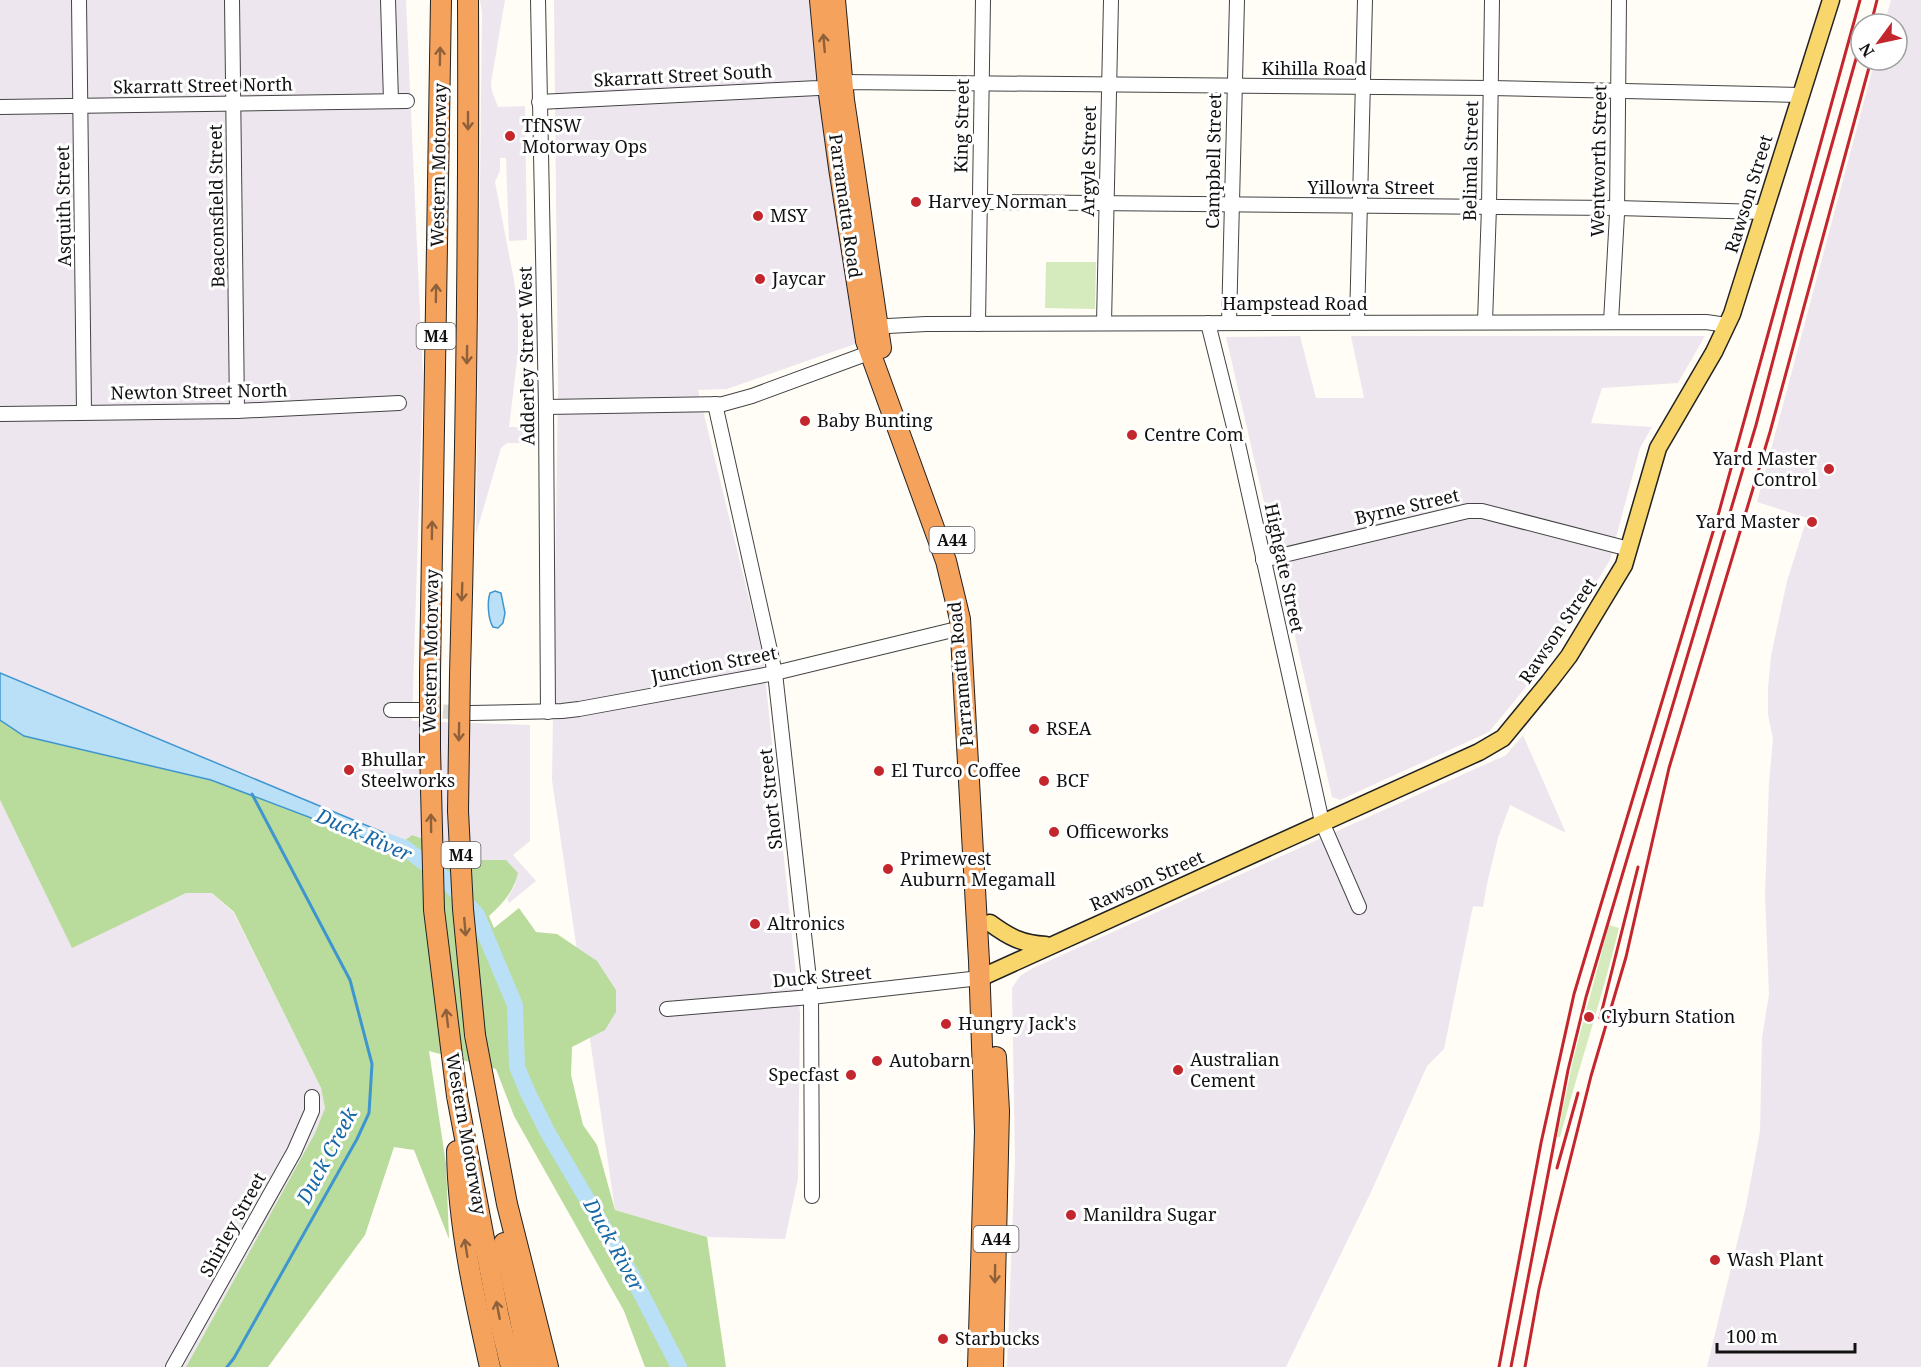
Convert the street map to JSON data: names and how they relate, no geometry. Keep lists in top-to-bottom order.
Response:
{
  "streets": {
    "highway": [
      "Western Motorway",
      "Parramatta Road",
      "M4",
      "A44"
    ],
    "main road": ["Rawson Street"],
    "street": [
      "Kihilla Road",
      "Skarratt Street South",
      "Skarratt Street North",
      "King Street",
      "Argyle Street",
      "Campbell Street",
      "Belimla Street",
      "Wentworth Street",
      "Yillowra Street",
      "Asquith Street",
      "Beaconsfield Street",
      "Hampstead Road",
      "Adderley Street West",
      "Newton Street North",
      "Byrne Street",
      "Highgate Street",
      "Junction Street",
      "Short Street",
      "Duck Street",
      "Shirley Street"
    ]
  },
  "crossings": [
    ["Kihilla Road", "Skarratt Street South"],
    ["Kihilla Road", "King Street"],
    ["Kihilla Road", "Argyle Street"],
    ["Kihilla Road", "Campbell Street"],
    ["Kihilla Road", "Belimla Street"],
    ["Kihilla Road", "Wentworth Street"],
    ["Kihilla Road", "Rawson Street"],
    ["Kihilla Road", "Parramatta Road"],
    ["Skarratt Street South", "Parramatta Road"],
    ["Skarratt Street South", "Adderley Street West"],
    ["Skarratt Street North", "Asquith Street"],
    ["Skarratt Street North", "Beaconsfield Street"],
    ["King Street", "Yillowra Street"],
    ["King Street", "Hampstead Road"],
    ["Argyle Street", "Yillowra Street"],
    ["Argyle Street", "Hampstead Road"],
    ["Campbell Street", "Yillowra Street"],
    ["Campbell Street", "Hampstead Road"],
    ["Belimla Street", "Yillowra Street"],
    ["Belimla Street", "Hampstead Road"],
    ["Wentworth Street", "Yillowra Street"],
    ["Wentworth Street", "Hampstead Road"],
    ["Western Motorway", "M4"],
    ["Yillowra Street", "Rawson Street"],
    ["Rawson Street", "Parramatta Road"],
    ["Rawson Street", "Hampstead Road"],
    ["Rawson Street", "Byrne Street"],
    ["Rawson Street", "Highgate Street"],
    ["Rawson Street", "Duck Street"],
    ["Asquith Street", "Newton Street North"],
    ["Beaconsfield Street", "Newton Street North"],
    ["Parramatta Road", "Hampstead Road"],
    ["Parramatta Road", "Junction Street"],
    ["Parramatta Road", "Duck Street"],
    ["Hampstead Road", "Highgate Street"],
    ["Adderley Street West", "Junction Street"],
    ["Byrne Street", "Highgate Street"],
    ["Junction Street", "Short Street"],
    ["Short Street", "Duck Street"]
  ],
  "water": ["Duck River", "Duck Creek"],
  "places": [
    "TfNSW Motorway Ops",
    "Harvey Norman",
    "MSY",
    "Jaycar",
    "Baby Bunting",
    "Centre Com",
    "Yard Master Control",
    "Yard Master",
    "RSEA",
    "Bhullar Steelworks",
    "El Turco Coffee",
    "BCF",
    "Officeworks",
    "Primewest Auburn Megamall",
    "Altronics",
    "Clyburn Station",
    "Hungry Jack's",
    "Autobarn",
    "Australian Cement",
    "Specfast",
    "Manildra Sugar",
    "Wash Plant",
    "Starbucks"
  ],
  "scale_bar": "100 m",
  "north": "bottom left"
}
